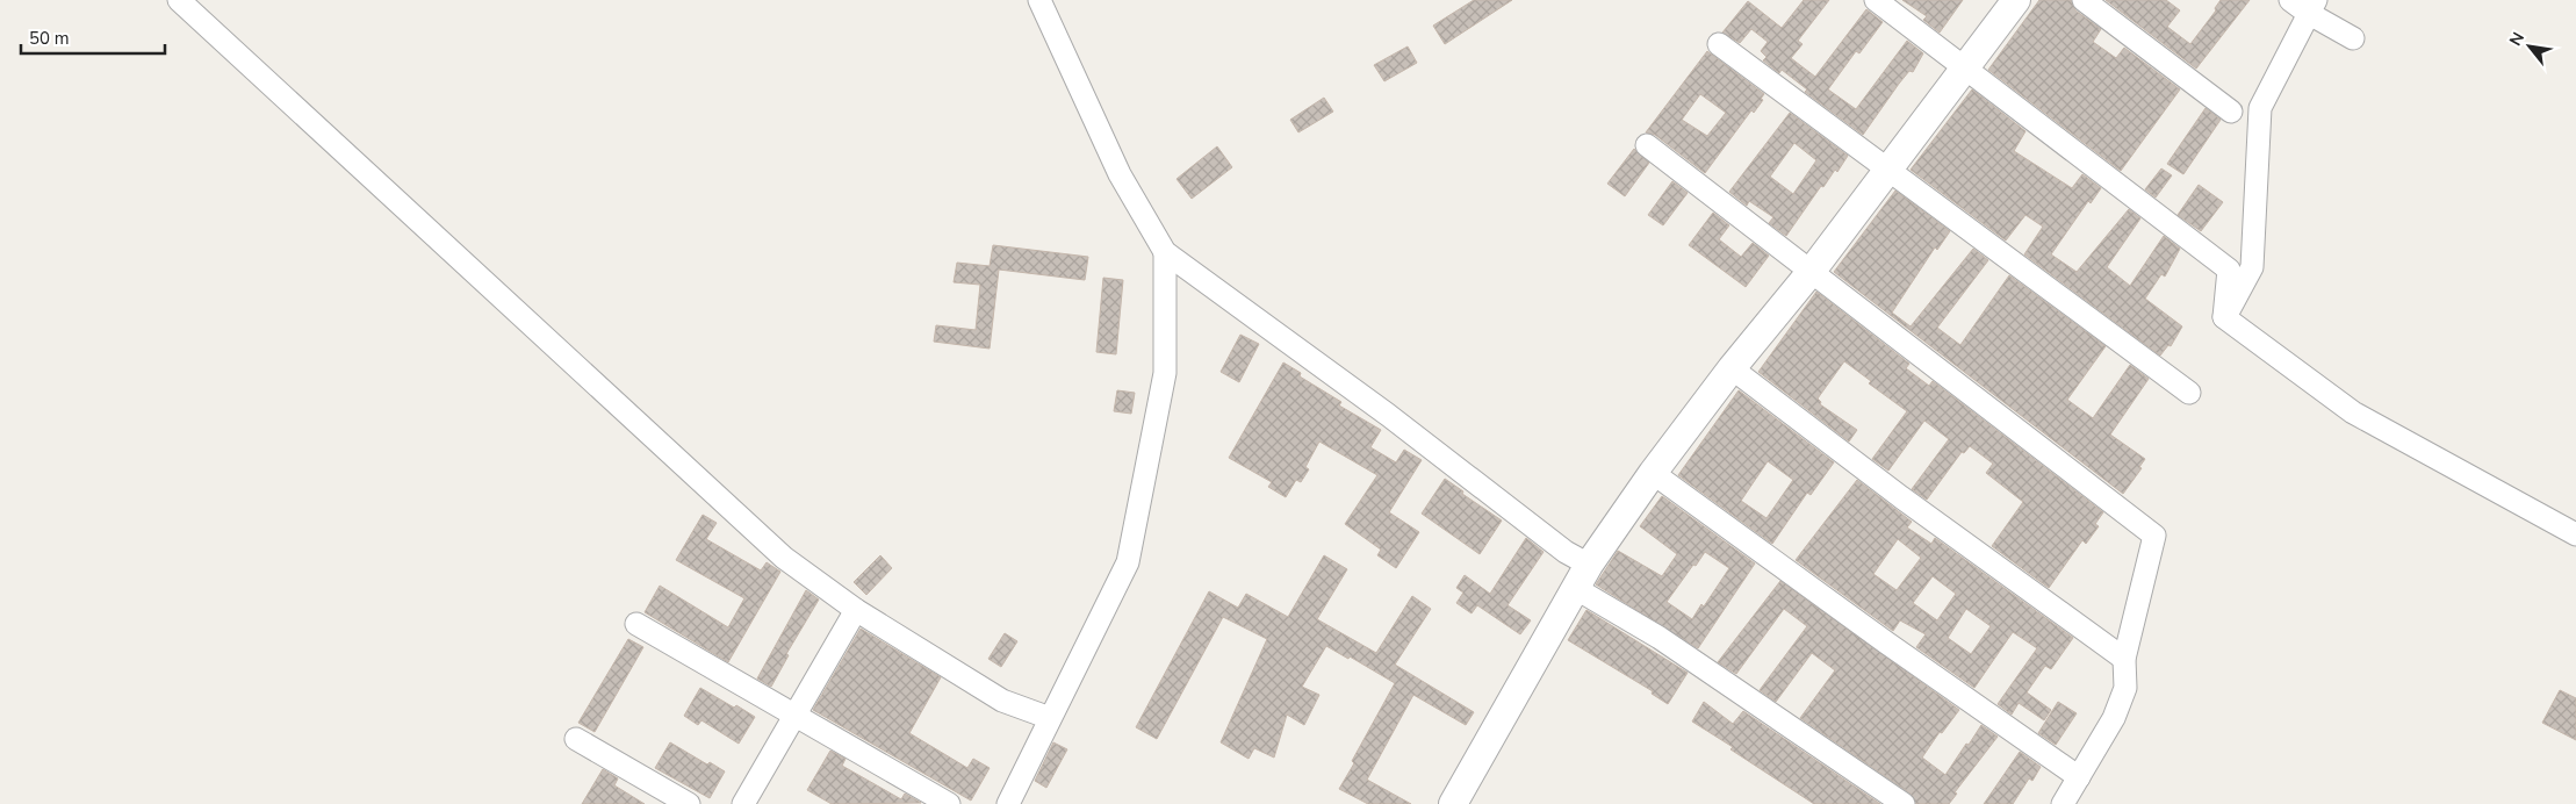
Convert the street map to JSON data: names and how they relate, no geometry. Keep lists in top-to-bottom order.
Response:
{
  "scale_bar": "50 m",
  "north": "top left"
}
